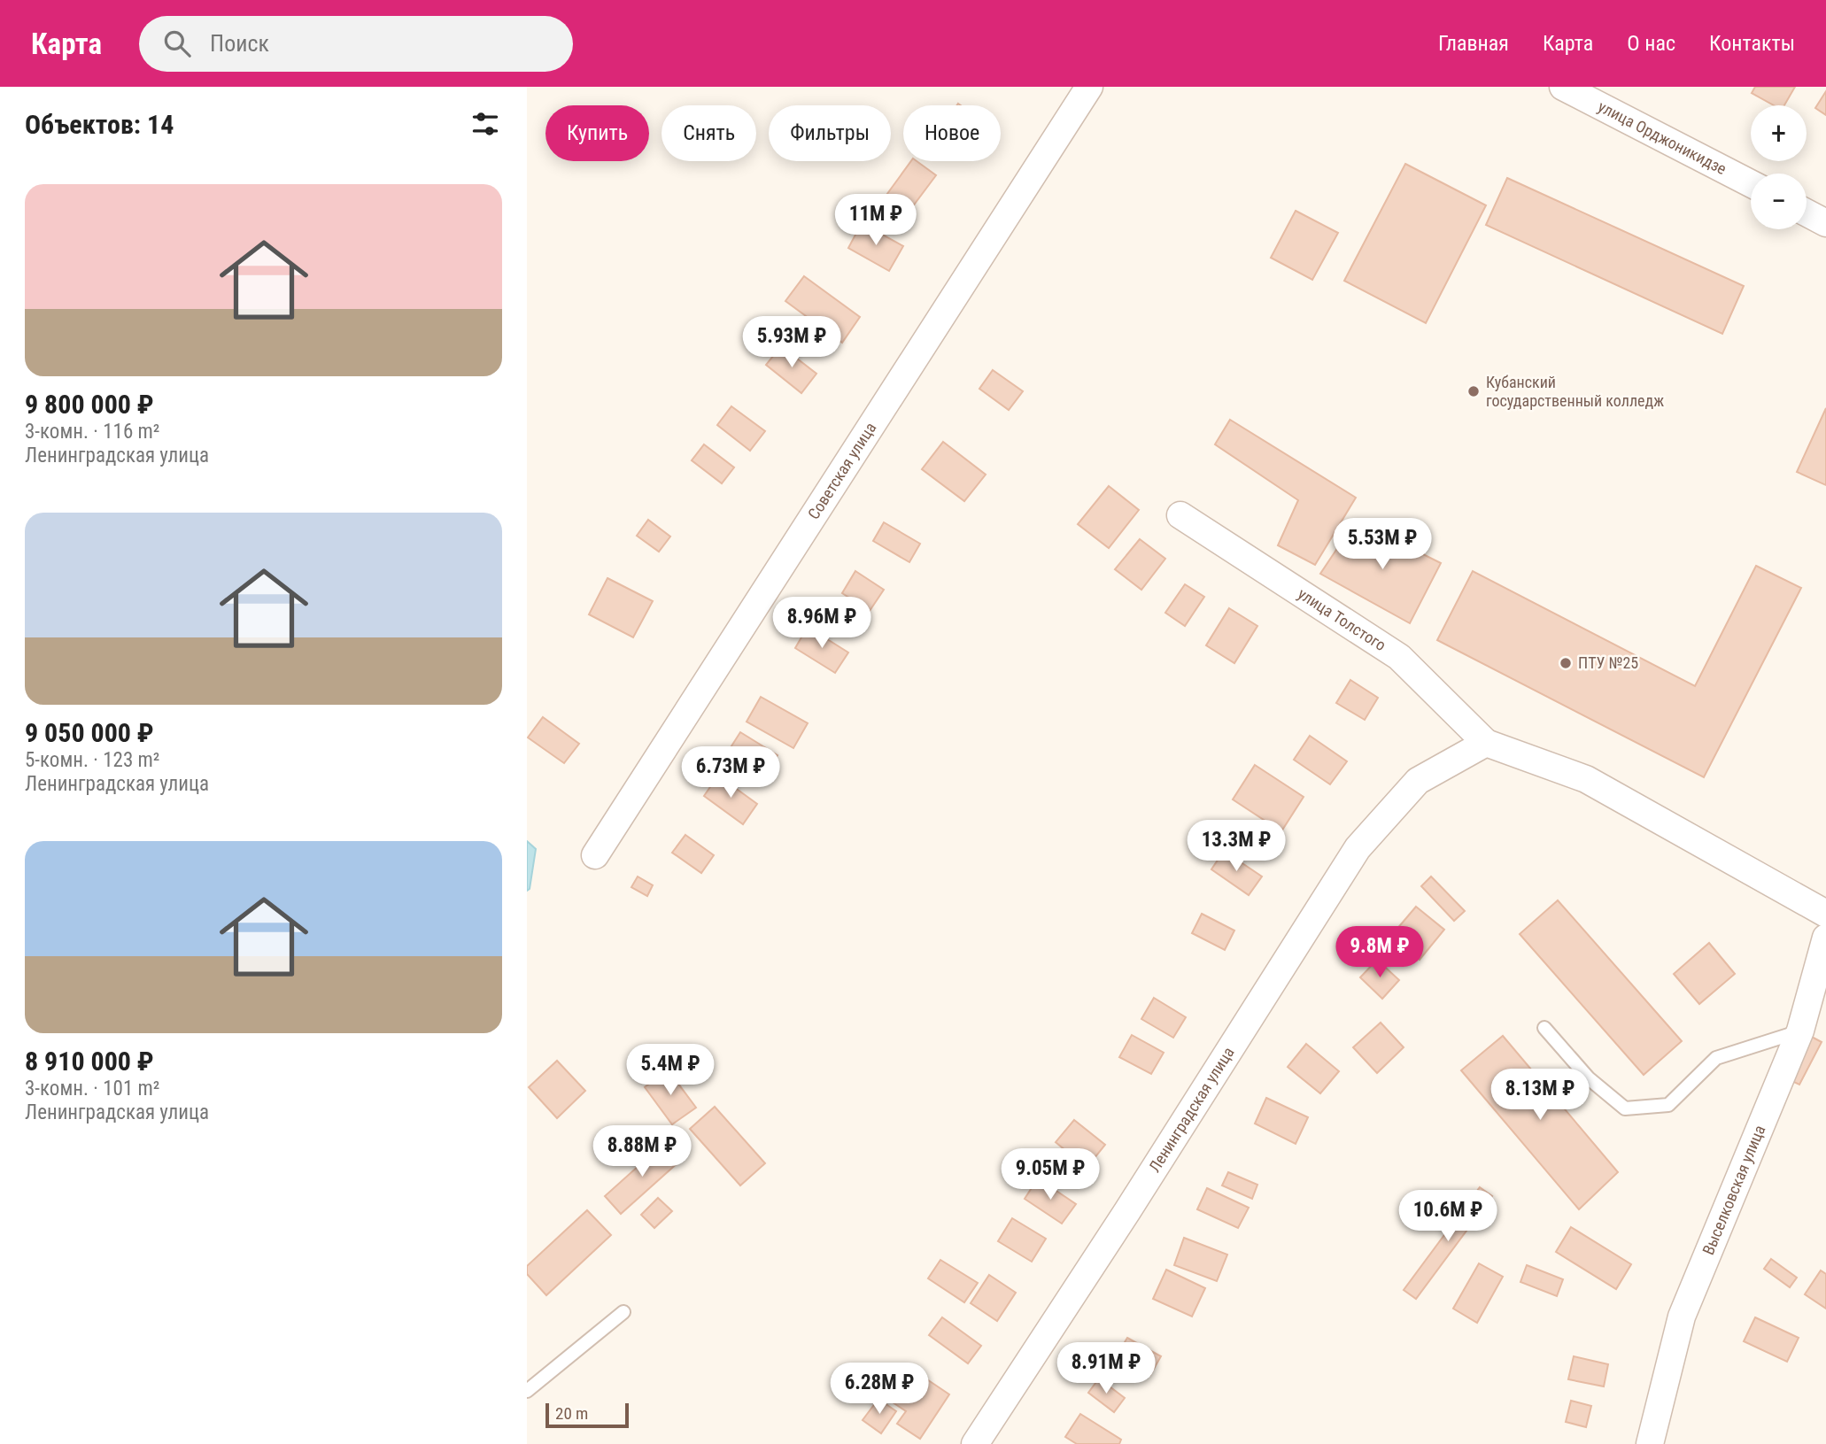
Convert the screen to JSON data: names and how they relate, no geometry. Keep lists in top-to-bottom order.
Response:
{
  "streets": {
    "street": [
      "улица Орджоникидзе",
      "Советская улица",
      "улица Толстого",
      "Ленинградская улица",
      "Выселковская улица"
    ]
  },
  "crossings": [
    ["улица Толстого", "Ленинградская улица"]
  ],
  "places": ["Кубанский государственный колледж", "ПТУ №25"],
  "scale_bar": "20 m",
  "page": {
    "header": "Карта",
    "search": "Поиск",
    "nav": [
      "Главная",
      "Карта",
      "О нас",
      "Контакты"
    ],
    "heading": "Объектов: 14",
    "map_buttons": ["+", "−"],
    "chip": [
      "Купить",
      "Снять",
      "Фильтры",
      "Новое"
    ],
    "list": [
      {
        "name": "9 800 000 ₽",
        "note": "3-комн. · 116 m² · Ленинградская улица"
      },
      {
        "name": "9 050 000 ₽",
        "note": "5-комн. · 123 m² · Ленинградская улица"
      },
      {
        "name": "8 910 000 ₽",
        "note": "3-комн. · 101 m² · Ленинградская улица"
      }
    ],
    "price": [
      "11M ₽",
      "5.93M ₽",
      "5.53M ₽",
      "8.96M ₽",
      "6.73M ₽",
      "13.3M ₽",
      "9.8M ₽",
      "5.4M ₽",
      "8.13M ₽",
      "8.88M ₽",
      "9.05M ₽",
      "10.6M ₽",
      "8.91M ₽",
      "6.28M ₽"
    ],
    "scale": "20 m"
  }
}
